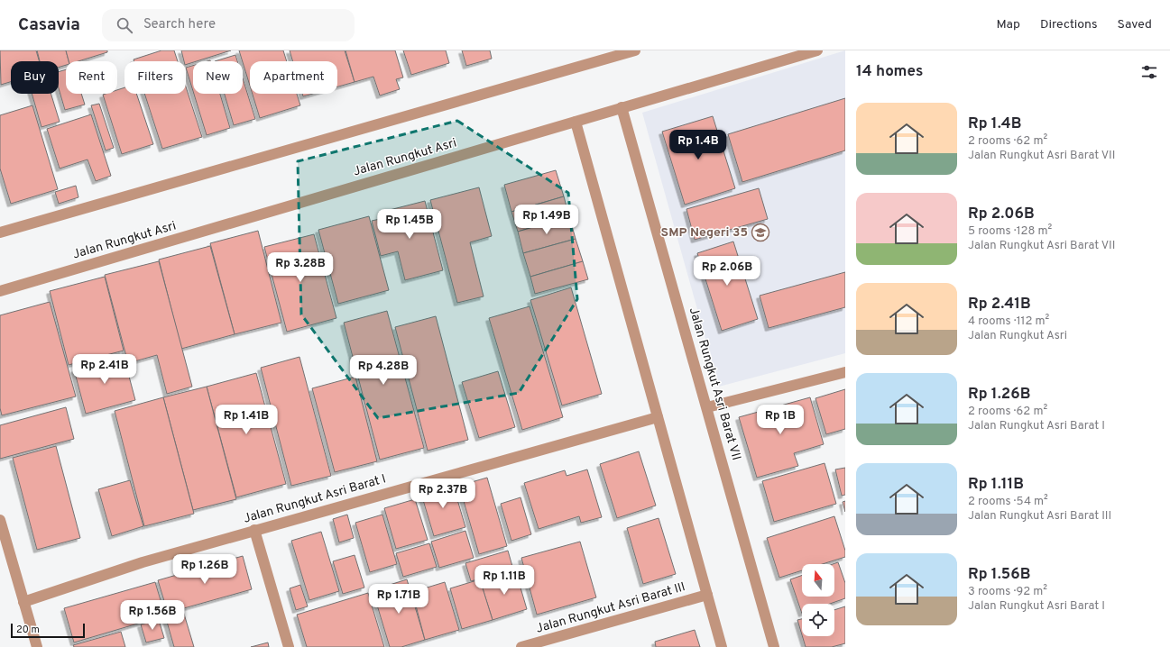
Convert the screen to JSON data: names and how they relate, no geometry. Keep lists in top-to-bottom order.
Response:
{
  "streets": {
    "street": [
      "Jalan Rungkut Asri",
      "Jalan Rungkut Asri Barat VII",
      "Jalan Rungkut Asri Barat I",
      "Jalan Rungkut Asri Barat III"
    ]
  },
  "crossings": [
    ["Jalan Rungkut Asri", "Jalan Rungkut Asri Barat VII"]
  ],
  "places": {
    "school or university": ["SMP Negeri 35"]
  },
  "scale_bar": "20 m",
  "north": "top",
  "page": {
    "header": "Casavia",
    "search": "Search here",
    "nav": ["Map", "Directions", "Saved"],
    "heading": "14 homes",
    "chip": [
      "Buy",
      "Rent",
      "Filters",
      "New",
      "Apartment"
    ],
    "list": [
      {
        "name": "Rp 1.4B",
        "note": "2 rooms · 62 m² · Jalan Rungkut Asri Barat VII"
      },
      {
        "name": "Rp 2.06B",
        "note": "5 rooms · 128 m² · Jalan Rungkut Asri Barat VII"
      },
      {
        "name": "Rp 2.41B",
        "note": "4 rooms · 112 m² · Jalan Rungkut Asri"
      },
      {
        "name": "Rp 1.26B",
        "note": "2 rooms · 62 m² · Jalan Rungkut Asri Barat I"
      },
      {
        "name": "Rp 1.11B",
        "note": "2 rooms · 54 m² · Jalan Rungkut Asri Barat III"
      },
      {
        "name": "Rp 1.56B",
        "note": "3 rooms · 92 m² · Jalan Rungkut Asri Barat I"
      }
    ],
    "price": [
      "Rp 1.4B",
      "Rp 1.49B",
      "Rp 1.45B",
      "Rp 3.28B",
      "Rp 2.06B",
      "Rp 2.41B",
      "Rp 4.28B",
      "Rp 1.41B",
      "Rp 1B",
      "Rp 2.37B",
      "Rp 1.26B",
      "Rp 1.11B",
      "Rp 1.71B",
      "Rp 1.56B"
    ],
    "scale": "20 m"
  }
}
